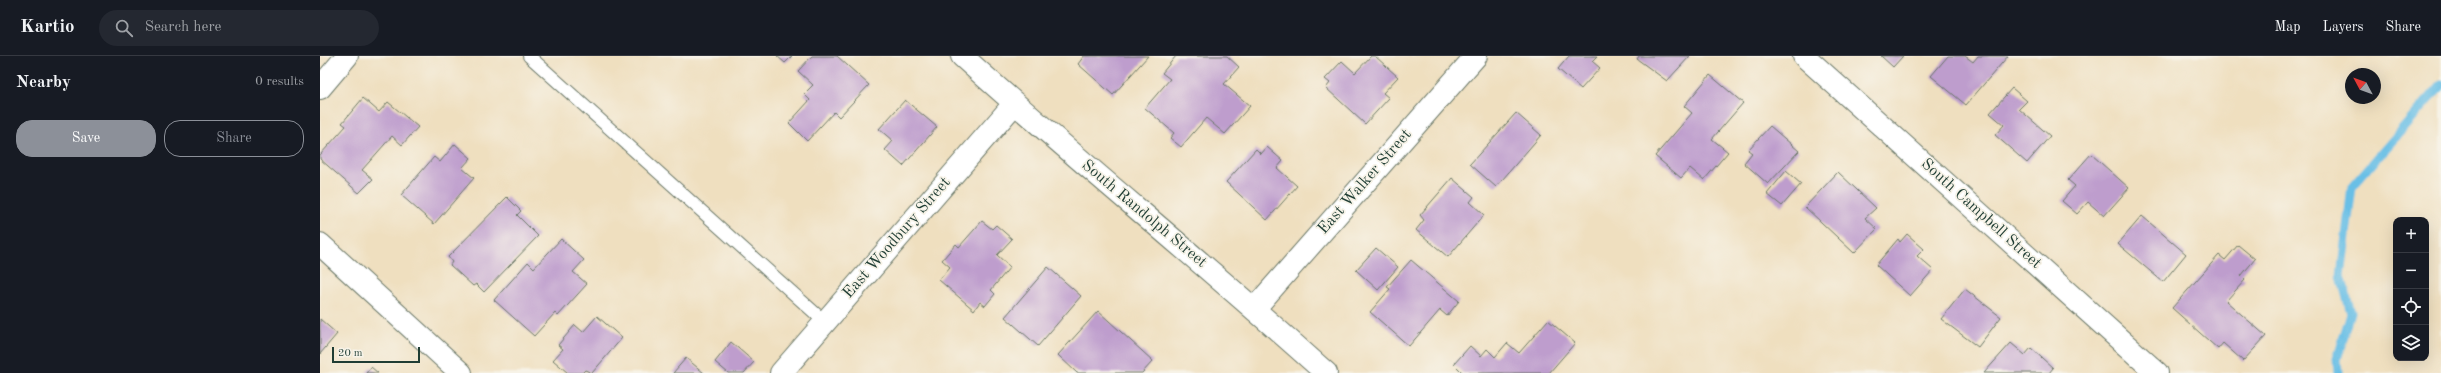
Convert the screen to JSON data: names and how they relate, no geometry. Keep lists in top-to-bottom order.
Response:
{
  "streets": {
    "street": [
      "East Walker Street",
      "South Randolph Street",
      "South Campbell Street",
      "East Woodbury Street"
    ]
  },
  "crossings": [
    ["East Walker Street", "South Randolph Street"],
    ["South Randolph Street", "East Woodbury Street"]
  ],
  "scale_bar": "20 m",
  "north": "top left",
  "page": {
    "header": "Kartio",
    "search": "Search here",
    "nav": ["Map", "Layers", "Share"],
    "heading": ["Nearby", "0 results"],
    "buttons": ["Save", "Share"],
    "map_buttons": ["+", "−"],
    "scale": "20 m"
  }
}
